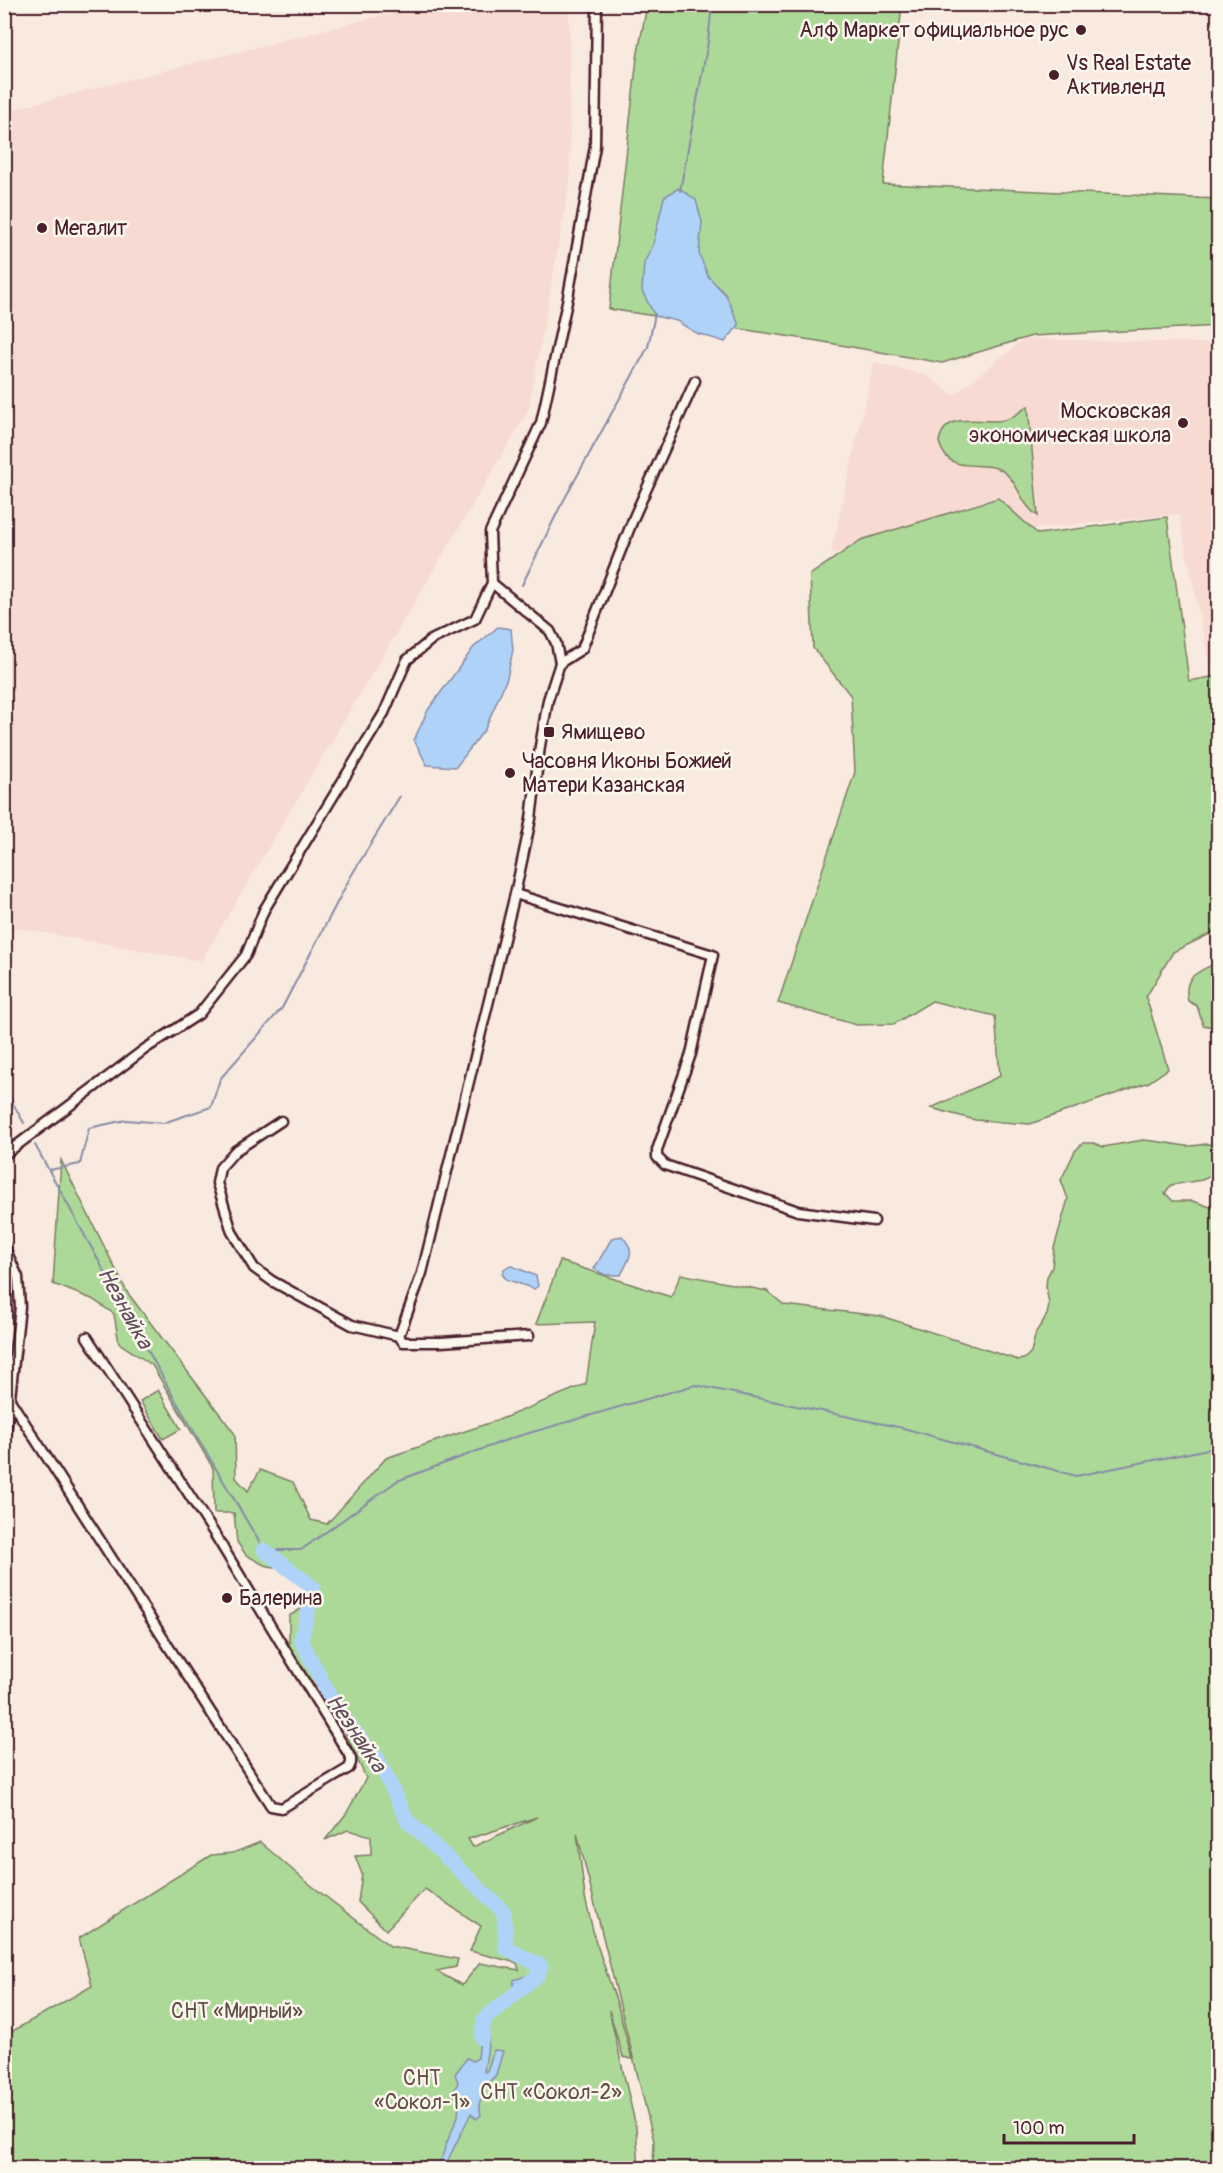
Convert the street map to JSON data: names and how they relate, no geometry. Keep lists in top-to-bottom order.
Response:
{
  "water": ["Незнайка"],
  "parks": ["СНТ «Мирный»", "СНТ «Сокол-1»", "СНТ «Сокол-2»"],
  "places": {
    "other": [
      "Алф Маркет официальное рус",
      "Vs Real Estate Активленд",
      "Мегалит",
      "Московская экономическая школа",
      "Часовня Иконы Божией Матери Казанская",
      "Балерина"
    ],
    "transit": ["Ямищево"]
  },
  "scale_bar": "100 m"
}
